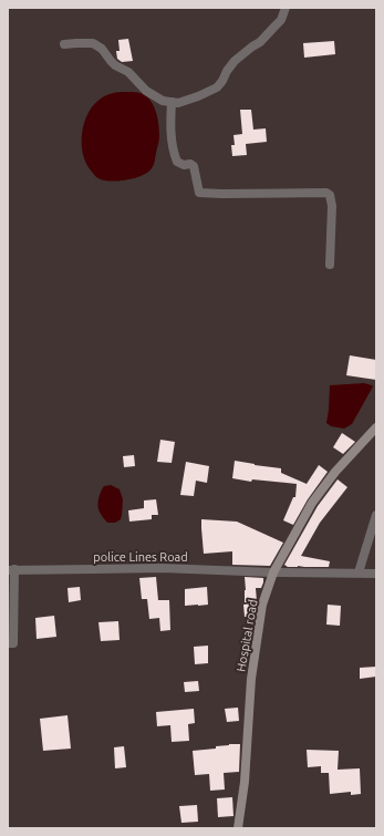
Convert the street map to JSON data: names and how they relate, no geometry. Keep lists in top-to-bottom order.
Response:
{
  "streets": {
    "street": ["police Lines Road", "Hospital road"]
  },
  "crossings": [
    ["police Lines Road", "Hospital road"]
  ]
}
